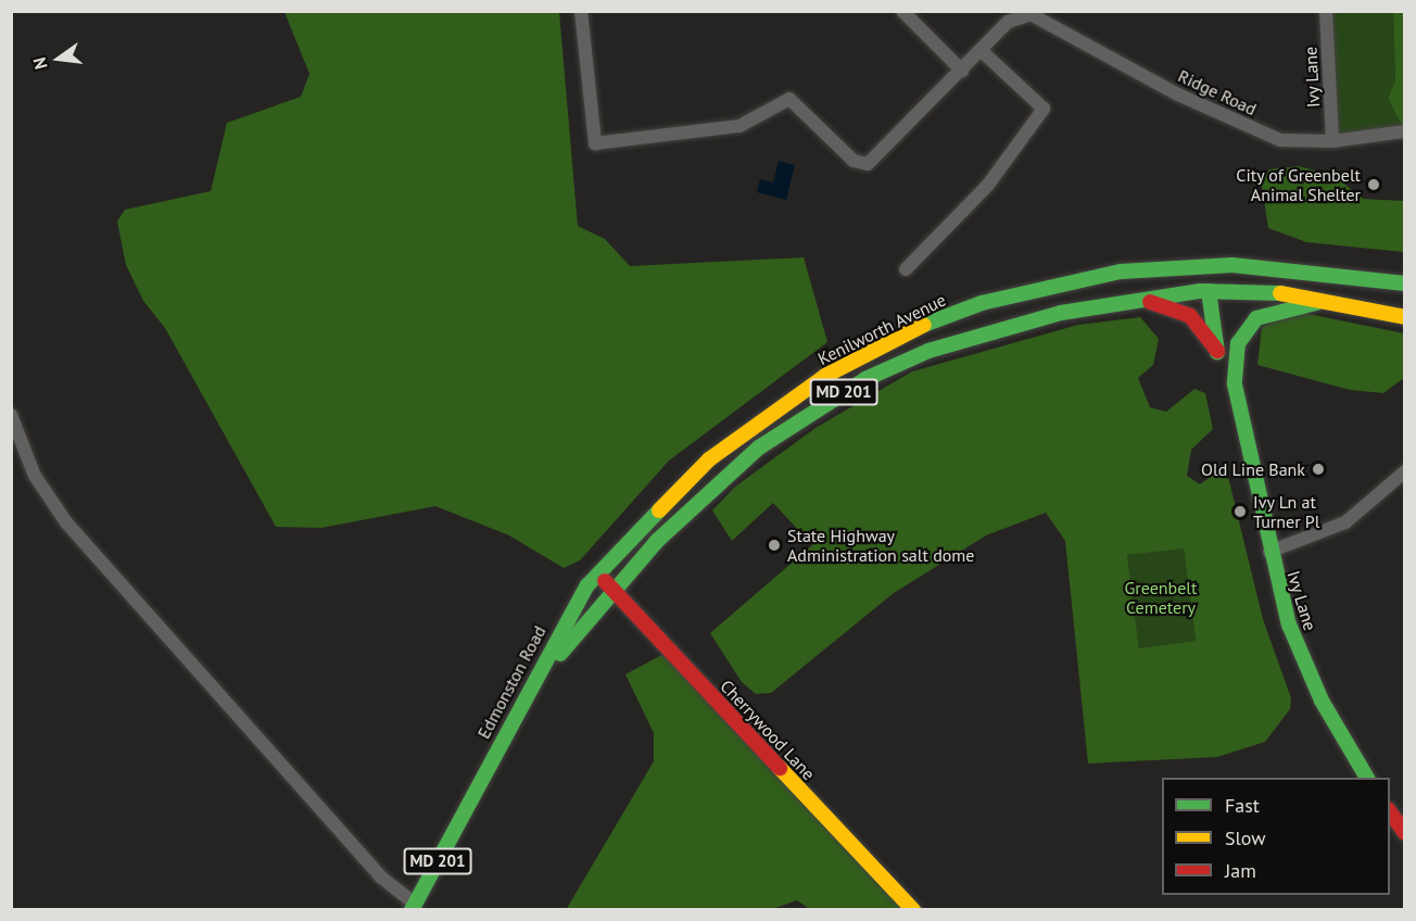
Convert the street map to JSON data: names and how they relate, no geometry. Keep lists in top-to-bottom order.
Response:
{
  "streets": {
    "main road": [
      "Ivy Lane",
      "Kenilworth Avenue",
      "MD 201",
      "Edmonston Road",
      "Cherrywood Lane"
    ],
    "street": ["Ridge Road"]
  },
  "crossings": [
    ["Ivy Lane", "Ridge Road"],
    ["Ivy Lane", "MD 201"],
    ["Kenilworth Avenue", "Edmonston Road"],
    ["Kenilworth Avenue", "Cherrywood Lane"],
    ["MD 201", "Edmonston Road"],
    ["MD 201", "Cherrywood Lane"],
    ["Edmonston Road", "Cherrywood Lane"]
  ],
  "parks": ["Greenbelt Cemetery"],
  "places": [
    "City of Greenbelt Animal Shelter",
    "Old Line Bank",
    "Ivy Ln at Turner Pl",
    "State Highway Administration salt dome"
  ],
  "legend": ["Fast", "Slow", "Jam"],
  "north": "left"
}
